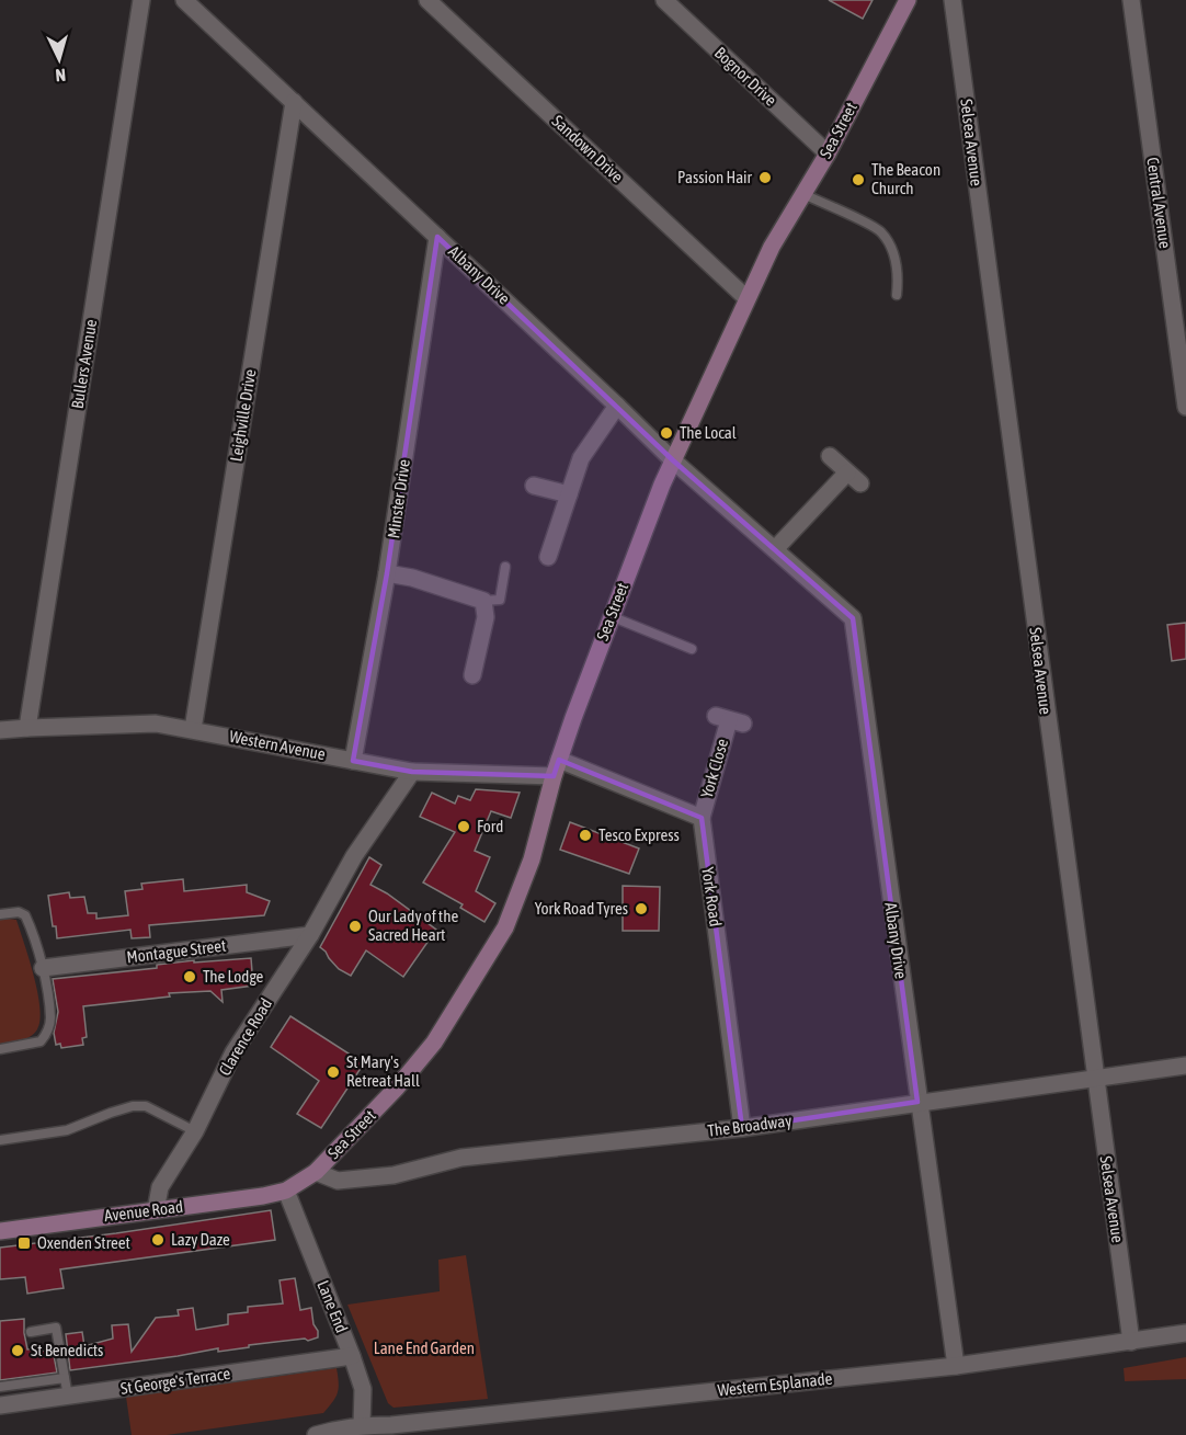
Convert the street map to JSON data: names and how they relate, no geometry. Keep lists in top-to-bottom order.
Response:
{
  "streets": {
    "main road": ["Sea Street", "Avenue Road"],
    "street": [
      "Bognor Drive",
      "Selsea Avenue",
      "Sandown Drive",
      "Central Avenue",
      "Albany Drive",
      "Bullers Avenue",
      "Leighville Drive",
      "Minster Drive",
      "Western Avenue",
      "York Close",
      "York Road",
      "Montague Street",
      "Clarence Road",
      "The Broadway",
      "Lane End",
      "St George's Terrace",
      "Western Esplanade"
    ]
  },
  "crossings": [
    ["Bognor Drive", "Sea Street"],
    ["Sea Street", "Sandown Drive"],
    ["Sea Street", "Albany Drive"],
    ["Sea Street", "Western Avenue"],
    ["Sea Street", "The Broadway"],
    ["Sea Street", "Avenue Road"],
    ["Sea Street", "Lane End"],
    ["Selsea Avenue", "The Broadway"],
    ["Selsea Avenue", "Western Esplanade"],
    ["Albany Drive", "Leighville Drive"],
    ["Albany Drive", "Minster Drive"],
    ["Albany Drive", "The Broadway"],
    ["Albany Drive", "Western Esplanade"],
    ["Bullers Avenue", "Western Avenue"],
    ["Leighville Drive", "Western Avenue"],
    ["Minster Drive", "Western Avenue"],
    ["Western Avenue", "Clarence Road"],
    ["York Close", "York Road"],
    ["York Road", "The Broadway"],
    ["Montague Street", "Clarence Road"],
    ["Clarence Road", "Avenue Road"],
    ["Avenue Road", "Lane End"],
    ["Lane End", "St George's Terrace"],
    ["Lane End", "Western Esplanade"]
  ],
  "parks": ["Lane End Garden"],
  "places": {
    "other": [
      "Passion Hair",
      "The Beacon Church",
      "The Local",
      "Ford",
      "Tesco Express",
      "York Road Tyres",
      "Our Lady of the Sacred Heart",
      "The Lodge",
      "St Mary's Retreat Hall",
      "Lazy Daze",
      "St Benedicts"
    ],
    "transit": ["Oxenden Street"]
  },
  "north": "bottom"
}
